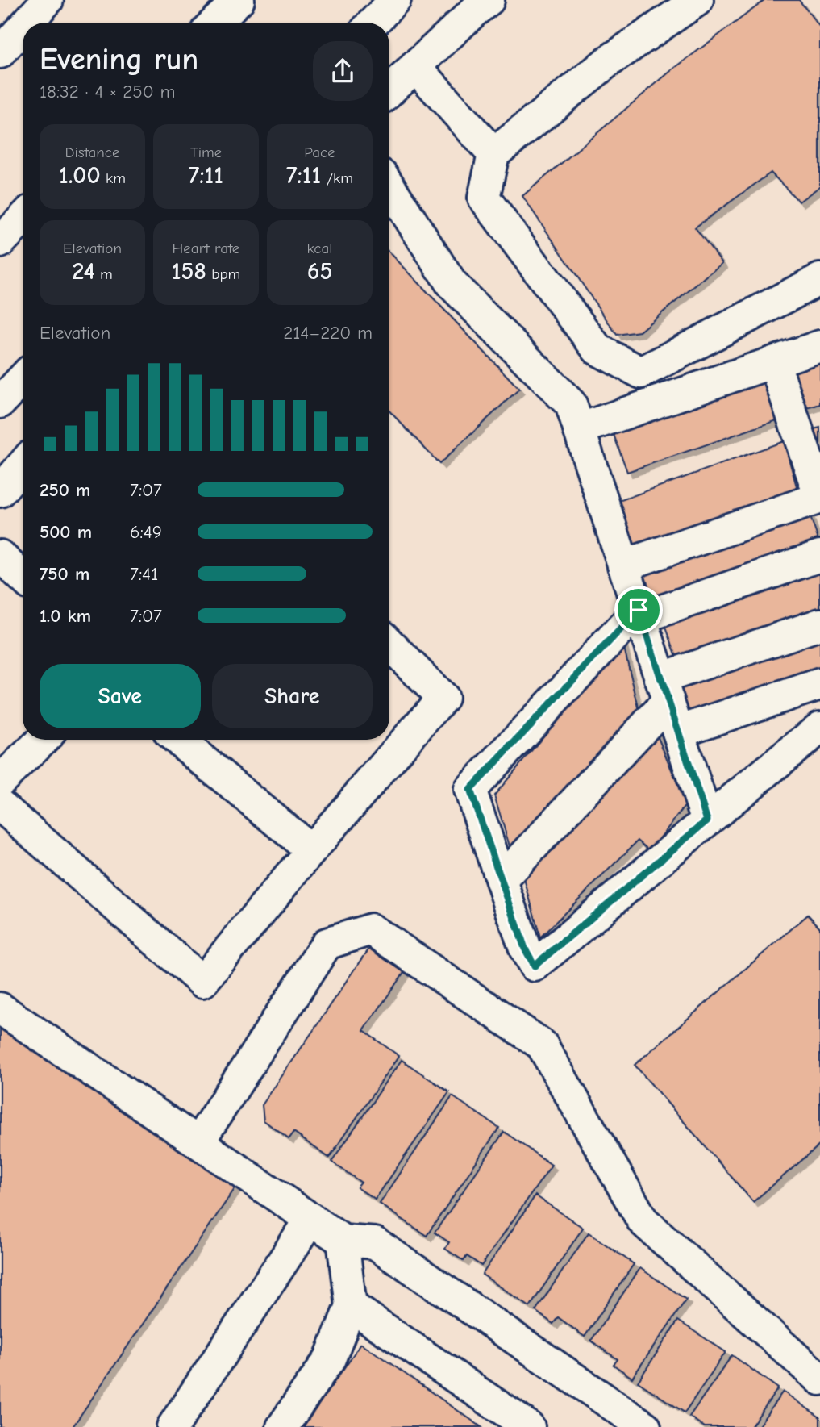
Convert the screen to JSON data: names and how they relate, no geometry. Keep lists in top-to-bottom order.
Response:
{
  "page": {
    "heading": ["Evening run", "18:32 · 4 × 250 m"],
    "stats": [
      ["Distance", "1.00 km"],
      ["Time", "7:11"],
      ["Pace", "7:11 /km"],
      ["Elevation", "24 m"],
      ["Heart rate", "158 bpm"],
      ["kcal", "65"]
    ],
    "chart": ["Elevation", "214–220 m"],
    "list": [
      {
        "name": "250 m",
        "note": "7:07"
      },
      {
        "name": "500 m",
        "note": "6:49"
      },
      {
        "name": "750 m",
        "note": "7:41"
      },
      {
        "name": "1.0 km",
        "note": "7:07"
      }
    ],
    "buttons": ["Save", "Share"]
  }
}
